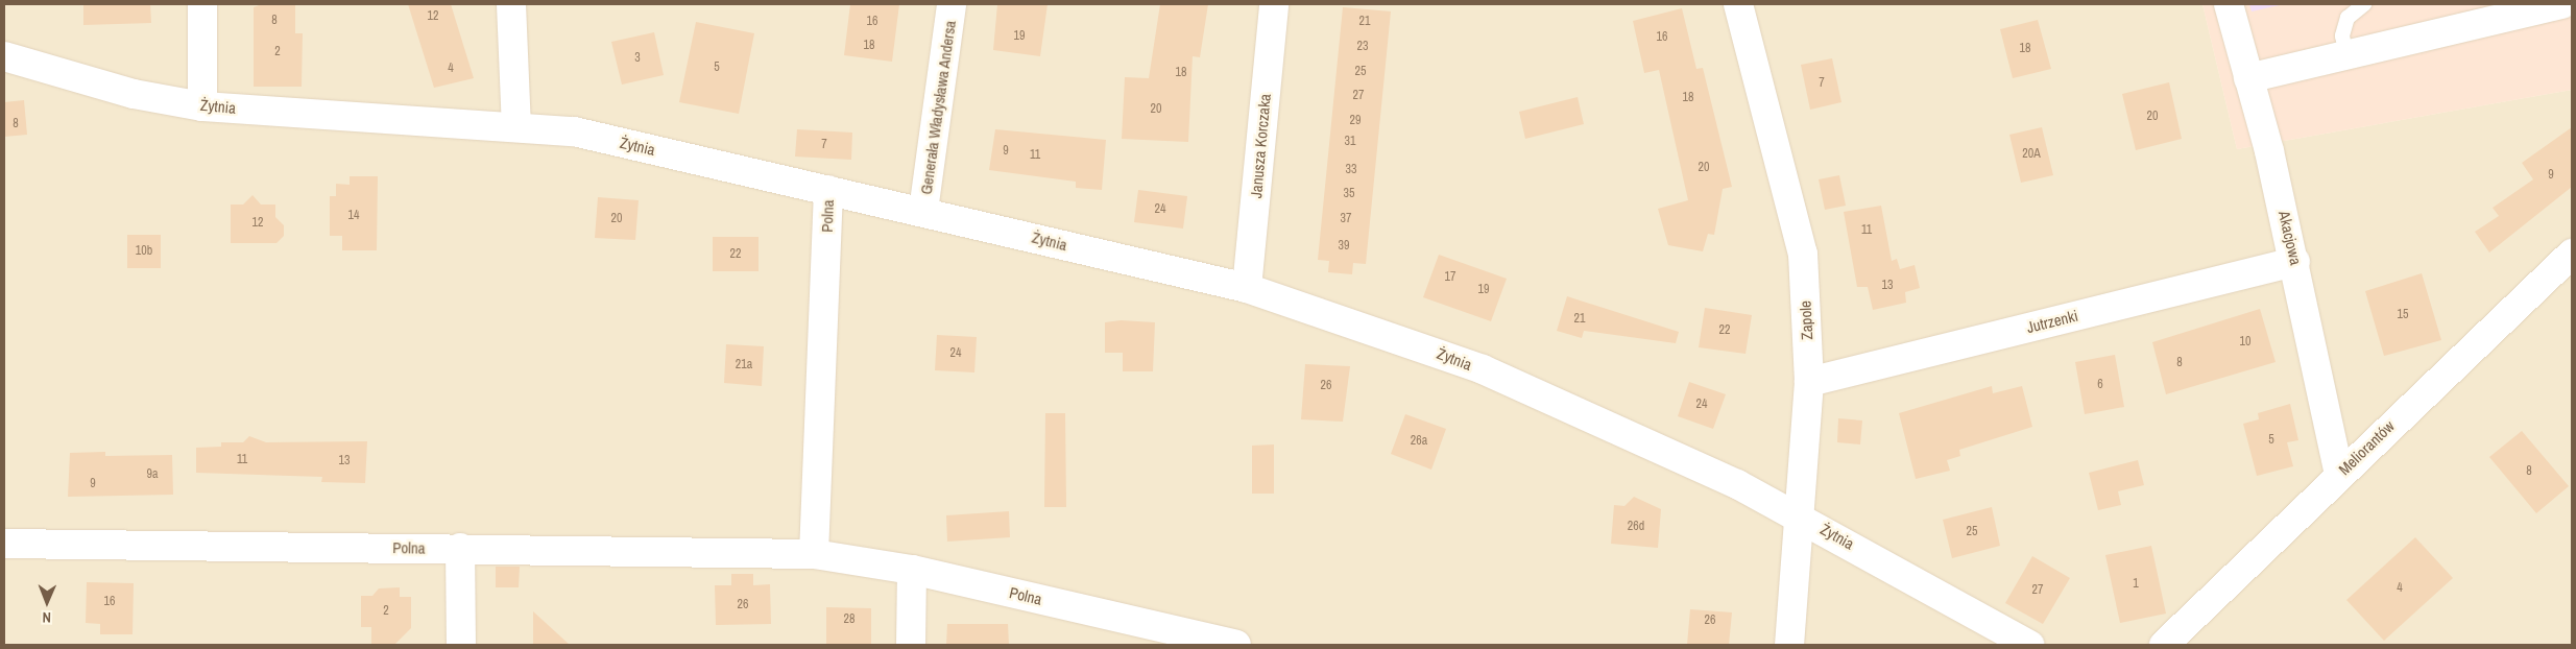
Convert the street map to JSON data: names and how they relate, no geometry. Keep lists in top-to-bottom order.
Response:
{
  "streets": {
    "street": [
      "Żytnia",
      "Generała Władysława Andersa",
      "Janusza Korczaka",
      "Polna",
      "Akacjowa",
      "Zapole",
      "Jutrzenki",
      "Meliorantów"
    ]
  },
  "crossings": [
    ["Żytnia", "Generała Władysława Andersa"],
    ["Żytnia", "Janusza Korczaka"],
    ["Żytnia", "Polna"],
    ["Żytnia", "Zapole"],
    ["Akacjowa", "Jutrzenki"],
    ["Akacjowa", "Meliorantów"],
    ["Zapole", "Jutrzenki"]
  ],
  "house_numbers": [
    "12",
    "8",
    "16",
    "21",
    "19",
    "16",
    "18",
    "23",
    "18",
    "2",
    "3",
    "5",
    "4",
    "25",
    "18",
    "7",
    "27",
    "18",
    "20",
    "20",
    "29",
    "8",
    "31",
    "7",
    "9",
    "20A",
    "11",
    "20",
    "33",
    "9",
    "35",
    "24",
    "14",
    "20",
    "37",
    "12",
    "11",
    "39",
    "10b",
    "22",
    "17",
    "13",
    "19",
    "15",
    "21",
    "22",
    "10",
    "24",
    "8",
    "21a",
    "6",
    "26",
    "24",
    "5",
    "26a",
    "11",
    "13",
    "8",
    "9a",
    "9",
    "26d",
    "25",
    "1",
    "4",
    "27",
    "16",
    "26",
    "2",
    "28",
    "26"
  ],
  "north": "bottom"
}
